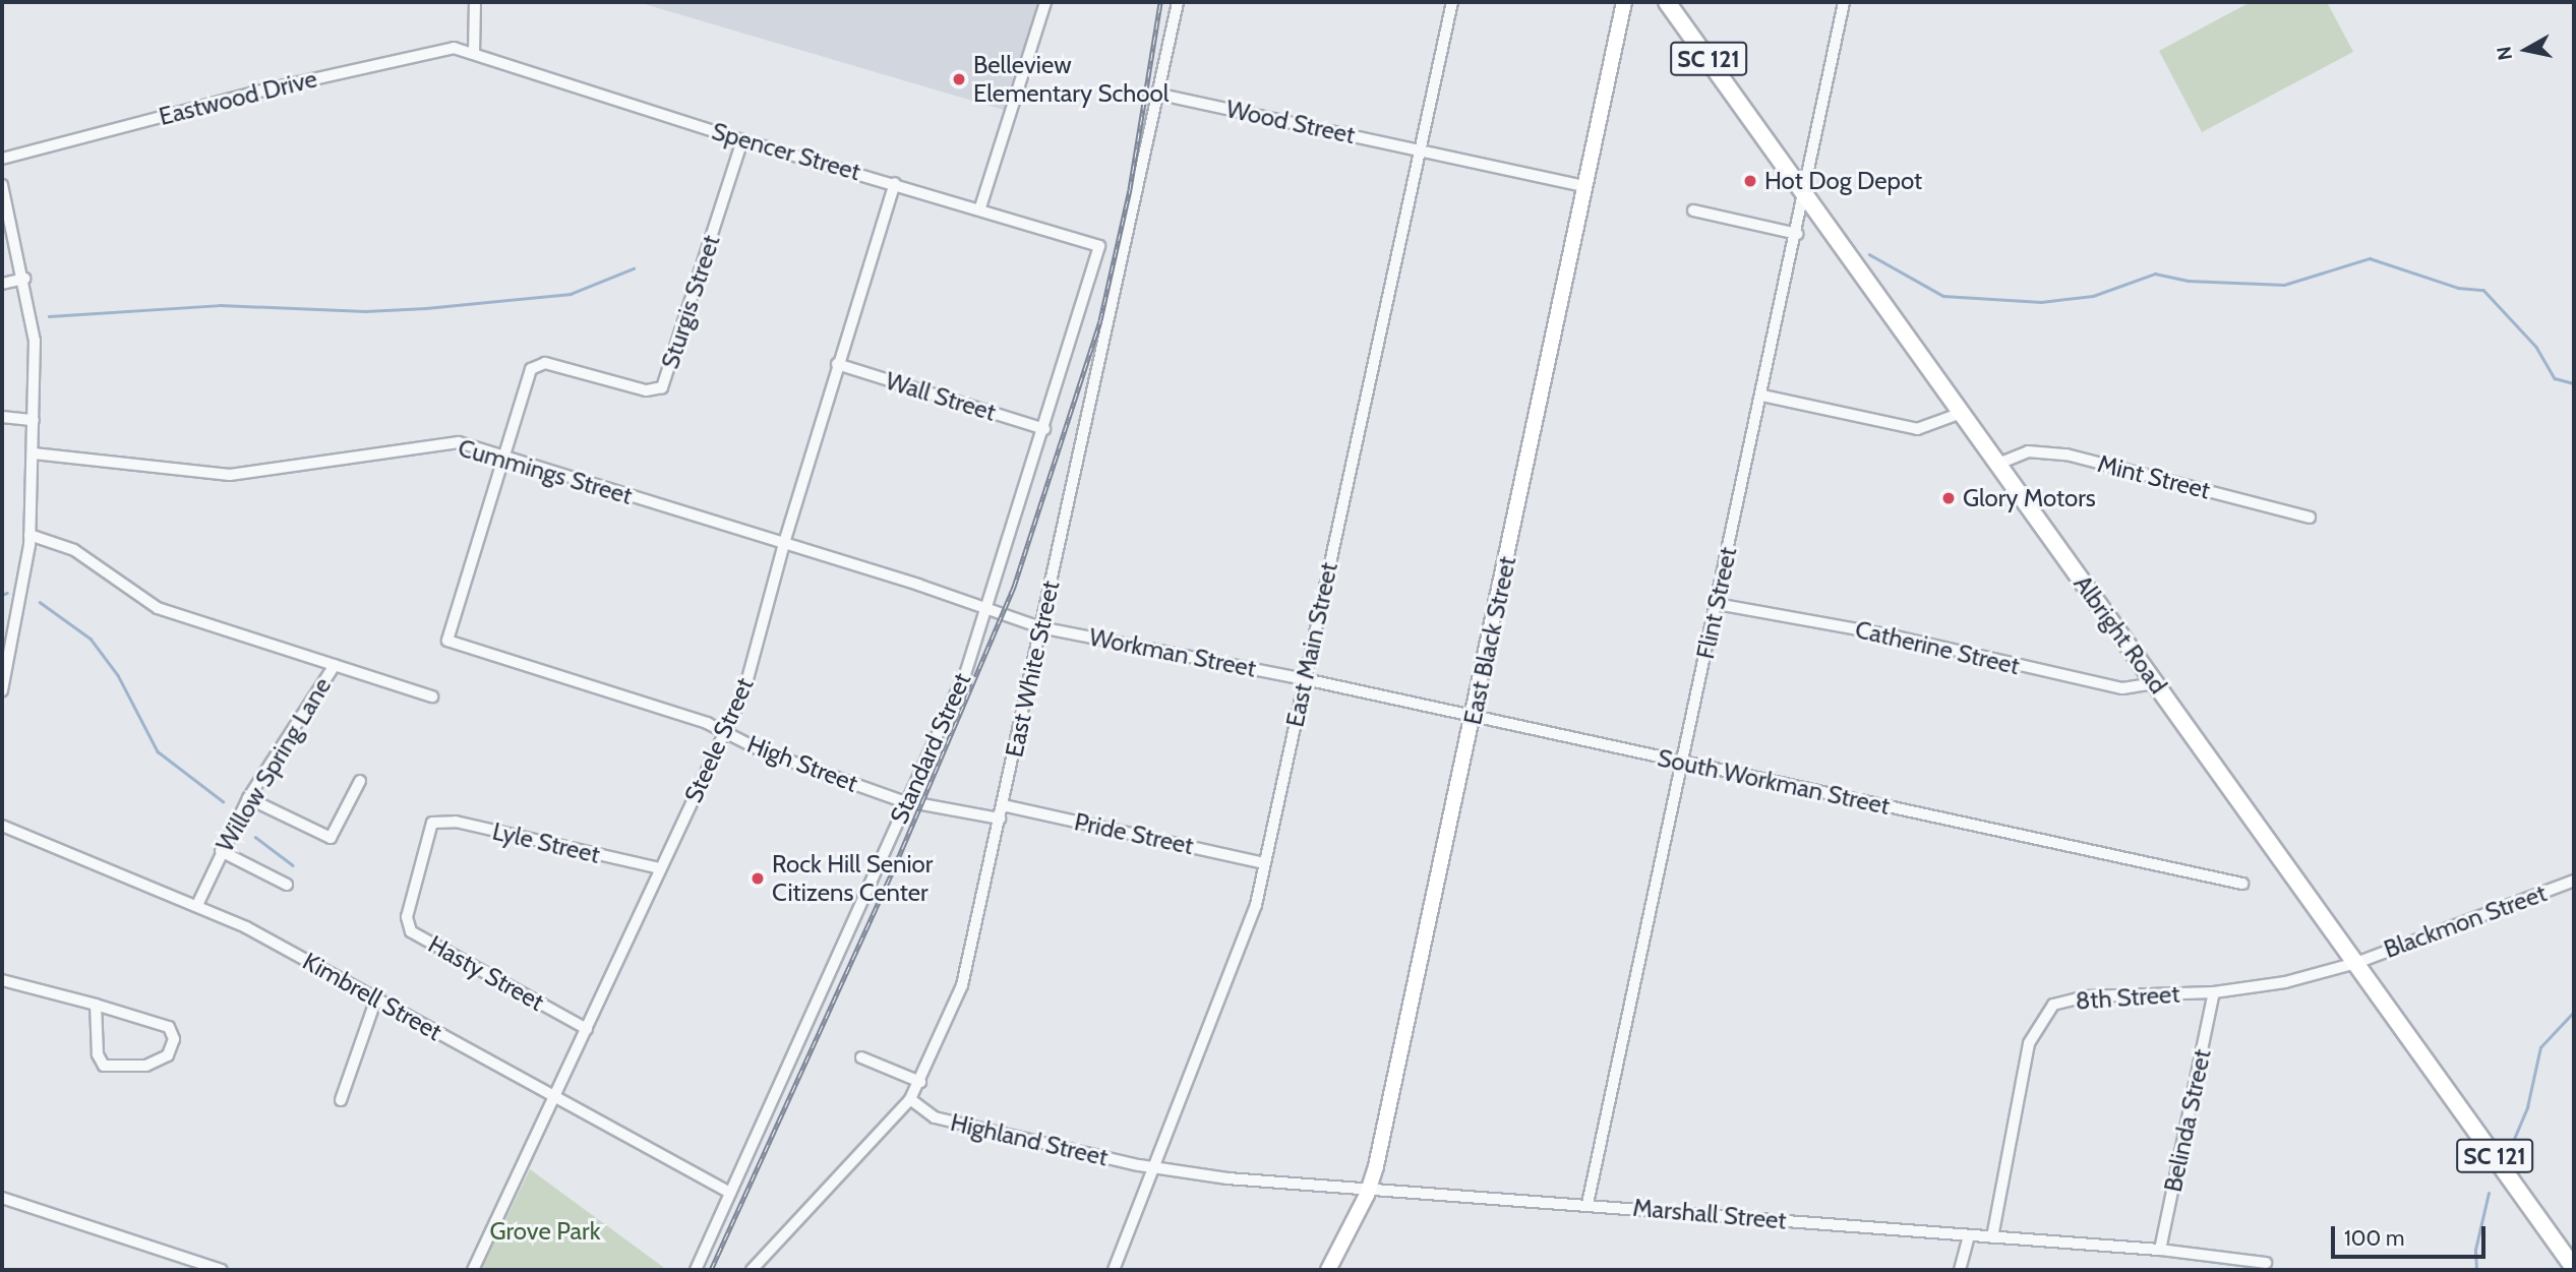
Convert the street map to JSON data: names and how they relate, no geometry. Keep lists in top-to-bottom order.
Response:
{
  "streets": {
    "highway": ["SC 121", "Albright Road"],
    "main road": ["East Black Street"],
    "street": [
      "Eastwood Drive",
      "Wood Street",
      "Spencer Street",
      "Sturgis Street",
      "Wall Street",
      "Cummings Street",
      "Mint Street",
      "Flint Street",
      "East Main Street",
      "Catherine Street",
      "Workman Street",
      "East White Street",
      "Steele Street",
      "Standard Street",
      "High Street",
      "Willow Spring Lane",
      "South Workman Street",
      "Pride Street",
      "Lyle Street",
      "Blackmon Street",
      "Hasty Street",
      "Kimbrell Street",
      "8th Street",
      "Belinda Street",
      "Highland Street",
      "Marshall Street"
    ]
  },
  "crossings": [
    ["Eastwood Drive", "Spencer Street"],
    ["Wood Street", "East Black Street"],
    ["Wood Street", "East Main Street"],
    ["Wood Street", "East White Street"],
    ["Spencer Street", "Sturgis Street"],
    ["Spencer Street", "Steele Street"],
    ["Spencer Street", "Standard Street"],
    ["Sturgis Street", "Cummings Street"],
    ["Sturgis Street", "High Street"],
    ["Wall Street", "Steele Street"],
    ["Wall Street", "Standard Street"],
    ["Cummings Street", "Workman Street"],
    ["Cummings Street", "East White Street"],
    ["Cummings Street", "Steele Street"],
    ["Cummings Street", "Standard Street"],
    ["Mint Street", "Albright Road"],
    ["Flint Street", "Albright Road"],
    ["Flint Street", "Catherine Street"],
    ["Flint Street", "South Workman Street"],
    ["Flint Street", "Marshall Street"],
    ["Albright Road", "Catherine Street"],
    ["Albright Road", "Blackmon Street"],
    ["Albright Road", "8th Street"],
    ["East Black Street", "South Workman Street"],
    ["East Black Street", "Marshall Street"],
    ["East Main Street", "Workman Street"],
    ["East Main Street", "South Workman Street"],
    ["East Main Street", "Pride Street"],
    ["East Main Street", "Highland Street"],
    ["East Main Street", "Marshall Street"],
    ["Workman Street", "East White Street"],
    ["Workman Street", "South Workman Street"],
    ["East White Street", "High Street"],
    ["East White Street", "Pride Street"],
    ["East White Street", "Highland Street"],
    ["Steele Street", "High Street"],
    ["Steele Street", "Lyle Street"],
    ["Steele Street", "Hasty Street"],
    ["Steele Street", "Kimbrell Street"],
    ["Standard Street", "High Street"],
    ["Standard Street", "Kimbrell Street"],
    ["Willow Spring Lane", "Kimbrell Street"],
    ["Lyle Street", "Hasty Street"],
    ["Blackmon Street", "8th Street"],
    ["8th Street", "Belinda Street"],
    ["8th Street", "Marshall Street"],
    ["Belinda Street", "Marshall Street"],
    ["Highland Street", "Marshall Street"]
  ],
  "parks": ["Grove Park"],
  "places": [
    "Belleview Elementary School",
    "Hot Dog Depot",
    "Glory Motors",
    "Rock Hill Senior Citizens Center"
  ],
  "scale_bar": "100 m",
  "north": "left"
}
